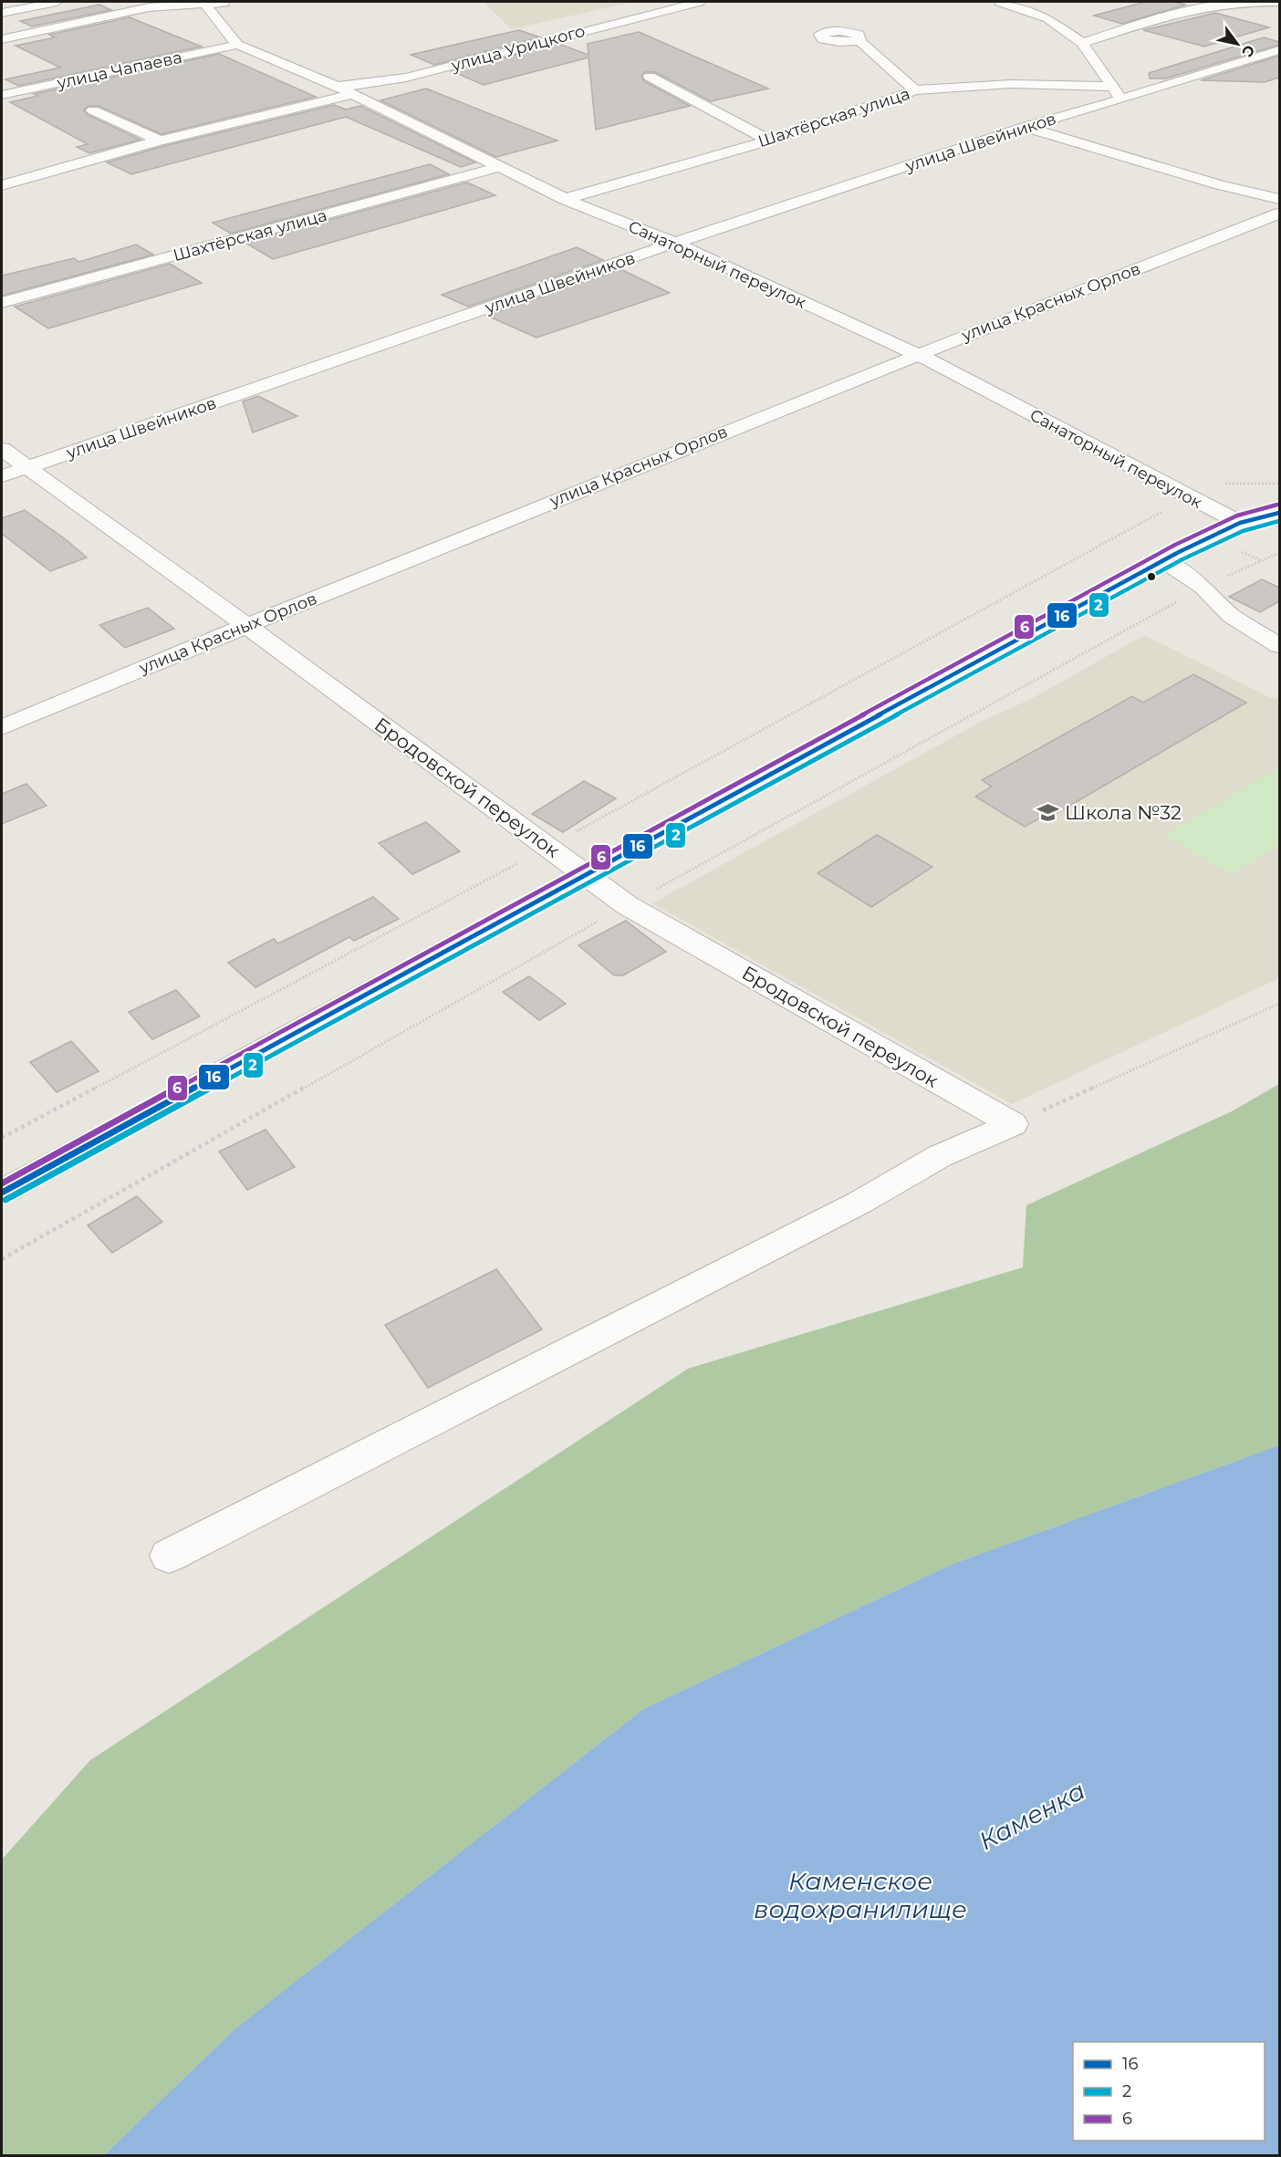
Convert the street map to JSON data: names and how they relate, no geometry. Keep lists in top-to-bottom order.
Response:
{
  "streets": {
    "street": [
      "улица Урицкого",
      "улица Чапаева",
      "Шахтёрская улица",
      "улица Швейников",
      "Санаторный переулок",
      "улица Красных Орлов",
      "Бродовской переулок"
    ]
  },
  "crossings": [
    ["улица Урицкого", "Санаторный переулок"],
    ["улица Чапаева", "Санаторный переулок"],
    ["Шахтёрская улица", "Санаторный переулок"],
    ["улица Швейников", "Санаторный переулок"],
    ["улица Швейников", "Бродовской переулок"],
    ["Санаторный переулок", "улица Красных Орлов"],
    ["улица Красных Орлов", "Бродовской переулок"]
  ],
  "water": ["Каменка", "Каменское водохранилище"],
  "places": {
    "school or university": ["Школа №32"]
  },
  "lines": ["transit line 6", "transit line 16", "transit line 2"],
  "legend": ["16", "2", "6"],
  "north": "bottom right"
}
